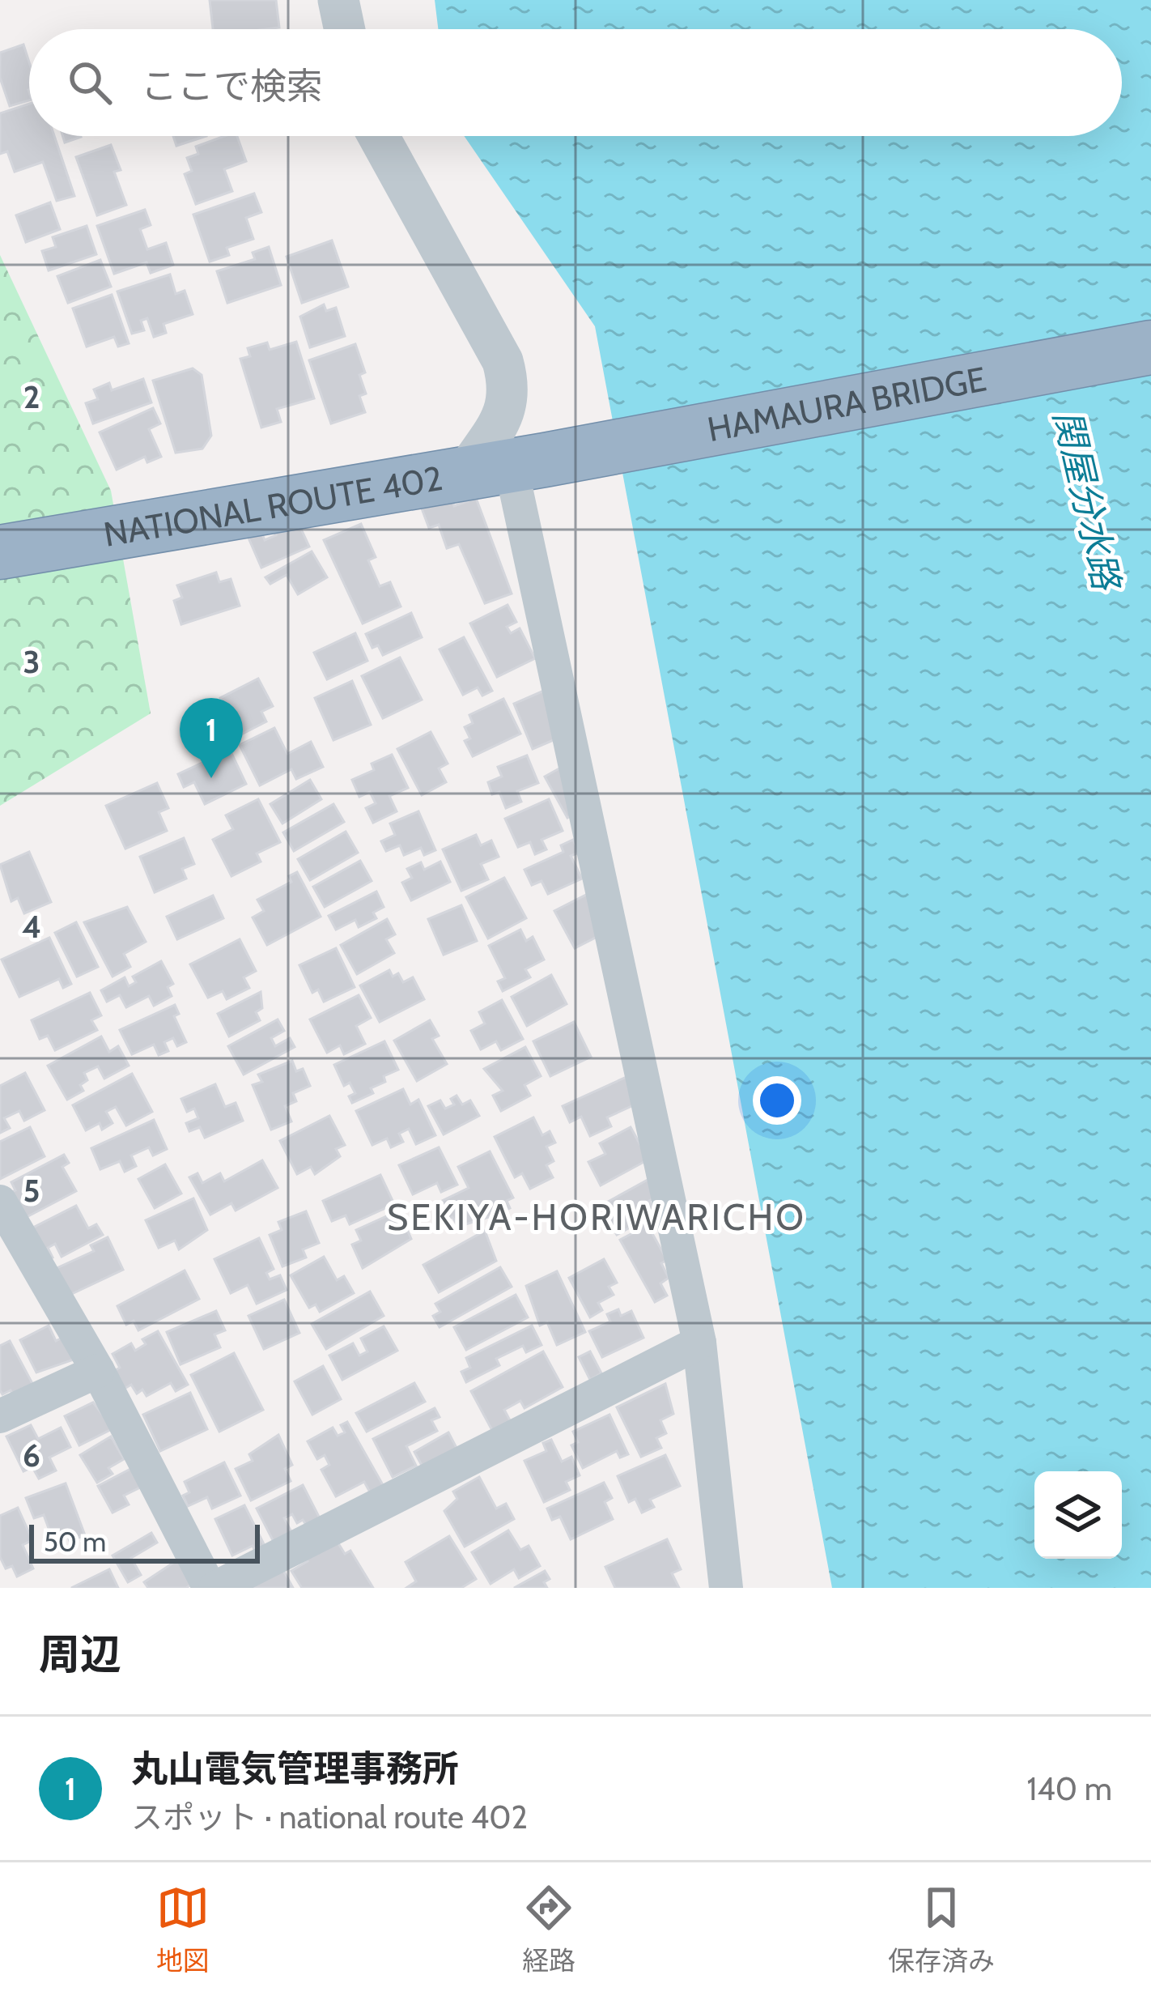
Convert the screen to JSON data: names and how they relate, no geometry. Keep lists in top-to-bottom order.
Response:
{
  "streets": {
    "highway": ["HAMAURA BRIDGE", "NATIONAL ROUTE 402"]
  },
  "crossings": [
    ["HAMAURA BRIDGE", "NATIONAL ROUTE 402"]
  ],
  "districts": ["SEKIYA-HORIWARICHO"],
  "water": ["関屋分水路"],
  "scale_bar": "50 m",
  "page": {
    "search": "ここで検索",
    "pins": "1",
    "scale": "50 m",
    "heading": "周辺",
    "list": [
      {
        "mark": "1",
        "name": "丸山電気管理事務所",
        "note": "スポット · national route 402",
        "value": "140 m"
      }
    ],
    "nav": ["地図", "経路", "保存済み"]
  },
  "grid": {
    "rows": [
      "2",
      "3",
      "4",
      "5",
      "6"
    ]
  }
}
